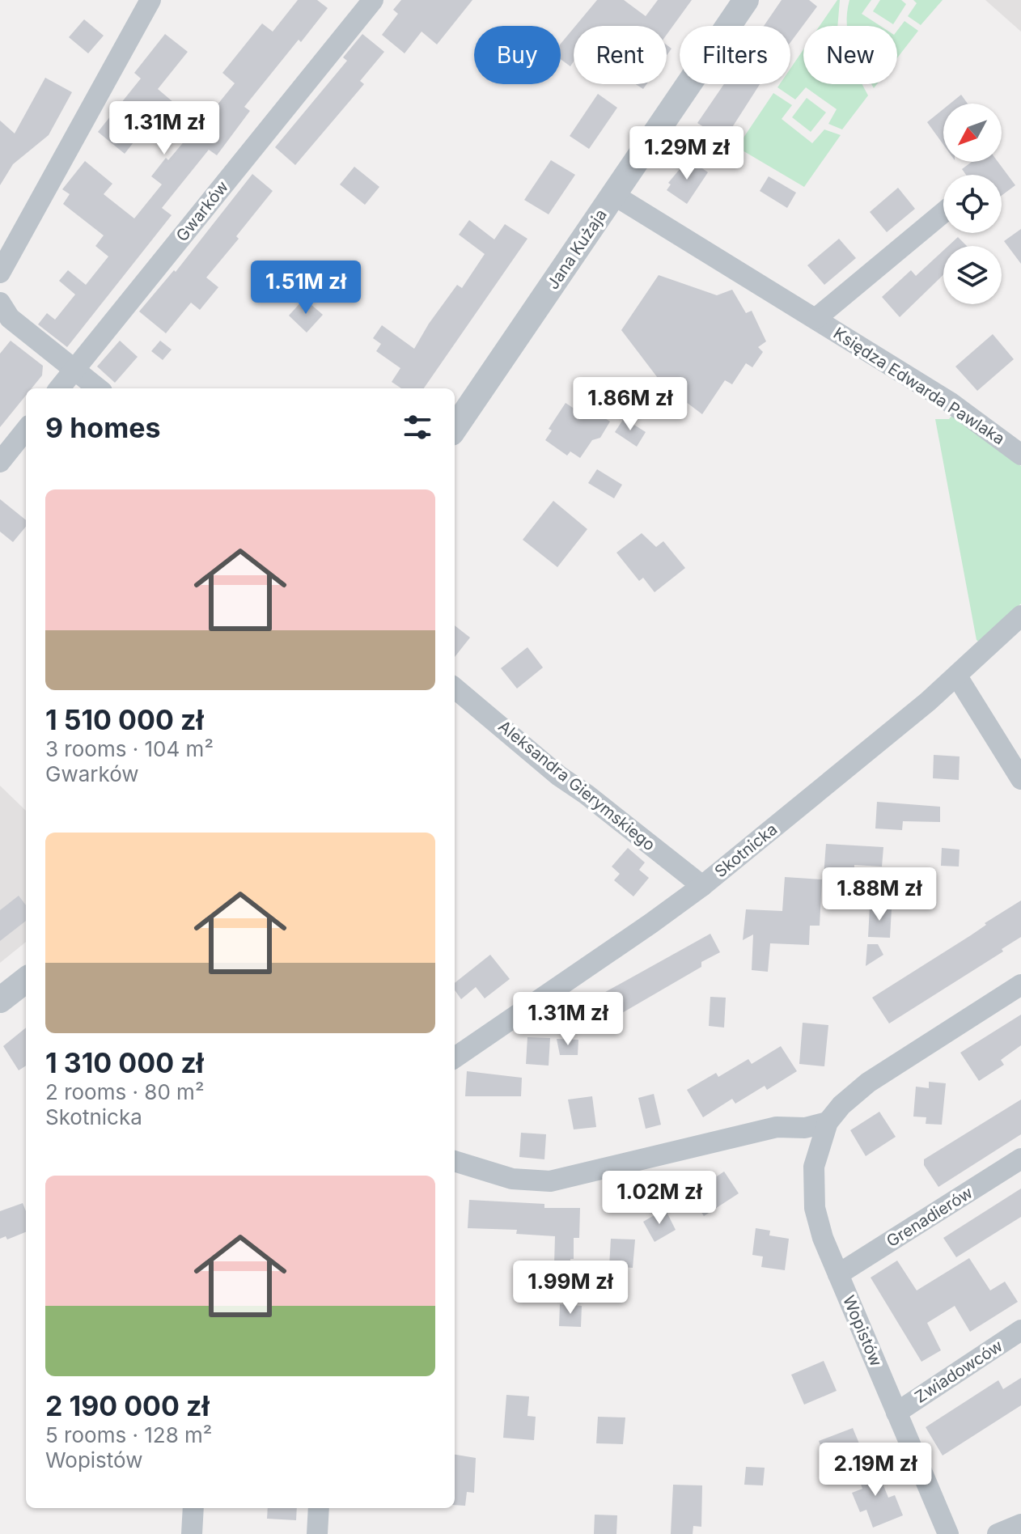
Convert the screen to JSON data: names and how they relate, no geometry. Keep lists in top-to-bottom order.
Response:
{
  "streets": {
    "street": [
      "Gwarków",
      "Jana Kużaja",
      "Księdza Edwarda Pawlaka",
      "Aleksandra Gierymskiego",
      "Skotnicka",
      "Grenadierów",
      "Wopistów",
      "Zwiadowców"
    ]
  },
  "crossings": [
    ["Jana Kużaja", "Księdza Edwarda Pawlaka"],
    ["Aleksandra Gierymskiego", "Skotnicka"],
    ["Grenadierów", "Wopistów"],
    ["Wopistów", "Zwiadowców"]
  ],
  "north": "bottom left",
  "page": {
    "chip": [
      "Buy",
      "Rent",
      "Filters",
      "New"
    ],
    "price": [
      "1.31M zł",
      "1.29M zł",
      "1.51M zł",
      "1.86M zł",
      "1.88M zł",
      "1.31M zł",
      "1.02M zł",
      "1.99M zł",
      "2.19M zł"
    ],
    "heading": "9 homes",
    "list": [
      {
        "name": "1 510 000 zł",
        "note": "3 rooms · 104 m² · Gwarków"
      },
      {
        "name": "1 310 000 zł",
        "note": "2 rooms · 80 m² · Skotnicka"
      },
      {
        "name": "2 190 000 zł",
        "note": "5 rooms · 128 m² · Wopistów"
      }
    ]
  }
}
